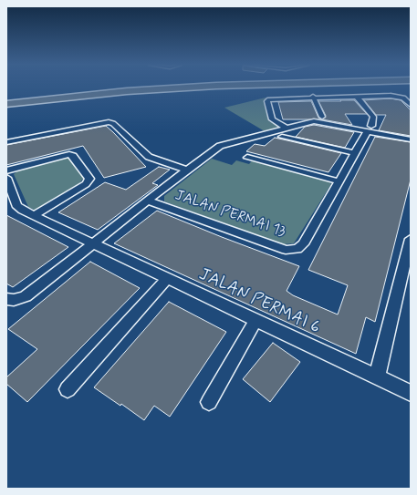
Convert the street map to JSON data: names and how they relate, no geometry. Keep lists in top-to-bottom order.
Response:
{
  "streets": {
    "street": ["JALAN PERMAI 13", "JALAN PERMAI 6"]
  }
}
